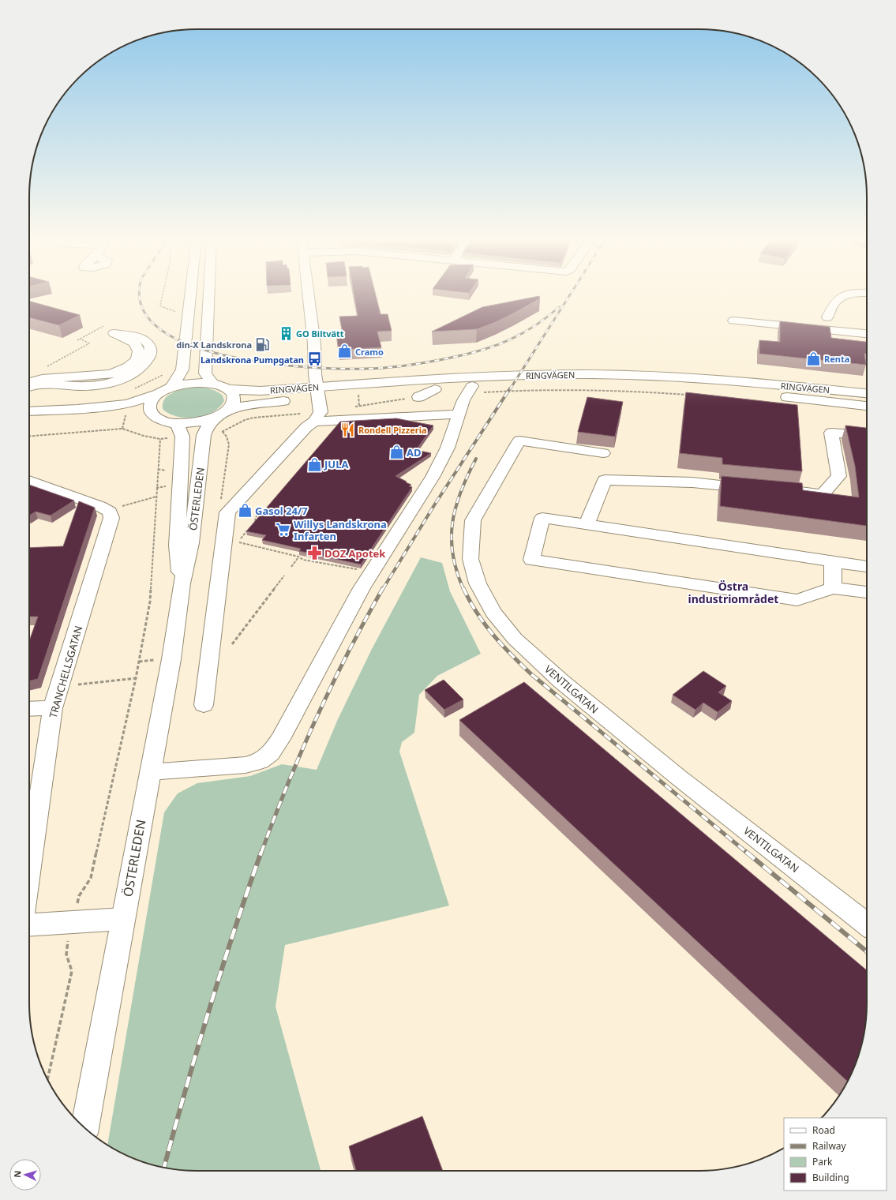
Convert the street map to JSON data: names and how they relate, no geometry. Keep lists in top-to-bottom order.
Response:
{
  "streets": {
    "main road": [
      "RINGVÄGEN",
      "ÖSTERLEDEN",
      "TRANCHELLSGATAN",
      "VENTILGATAN"
    ]
  },
  "districts": ["Östra industriområdet"],
  "places": {
    "building": ["GO Biltvätt"],
    "fuel station": ["din-X Landskrona"],
    "shop": [
      "Cramo",
      "Renta",
      "AD",
      "JULA",
      "Gasol 24/7"
    ],
    "bus stop": ["Landskrona Pumpgatan"],
    "restaurant": ["Rondell Pizzeria"],
    "supermarket": ["Willys Landskrona Infarten"],
    "pharmacy": ["DOZ Apotek"]
  },
  "legend": [
    "Road",
    "Railway",
    "Park",
    "Building"
  ],
  "north": "left"
}
